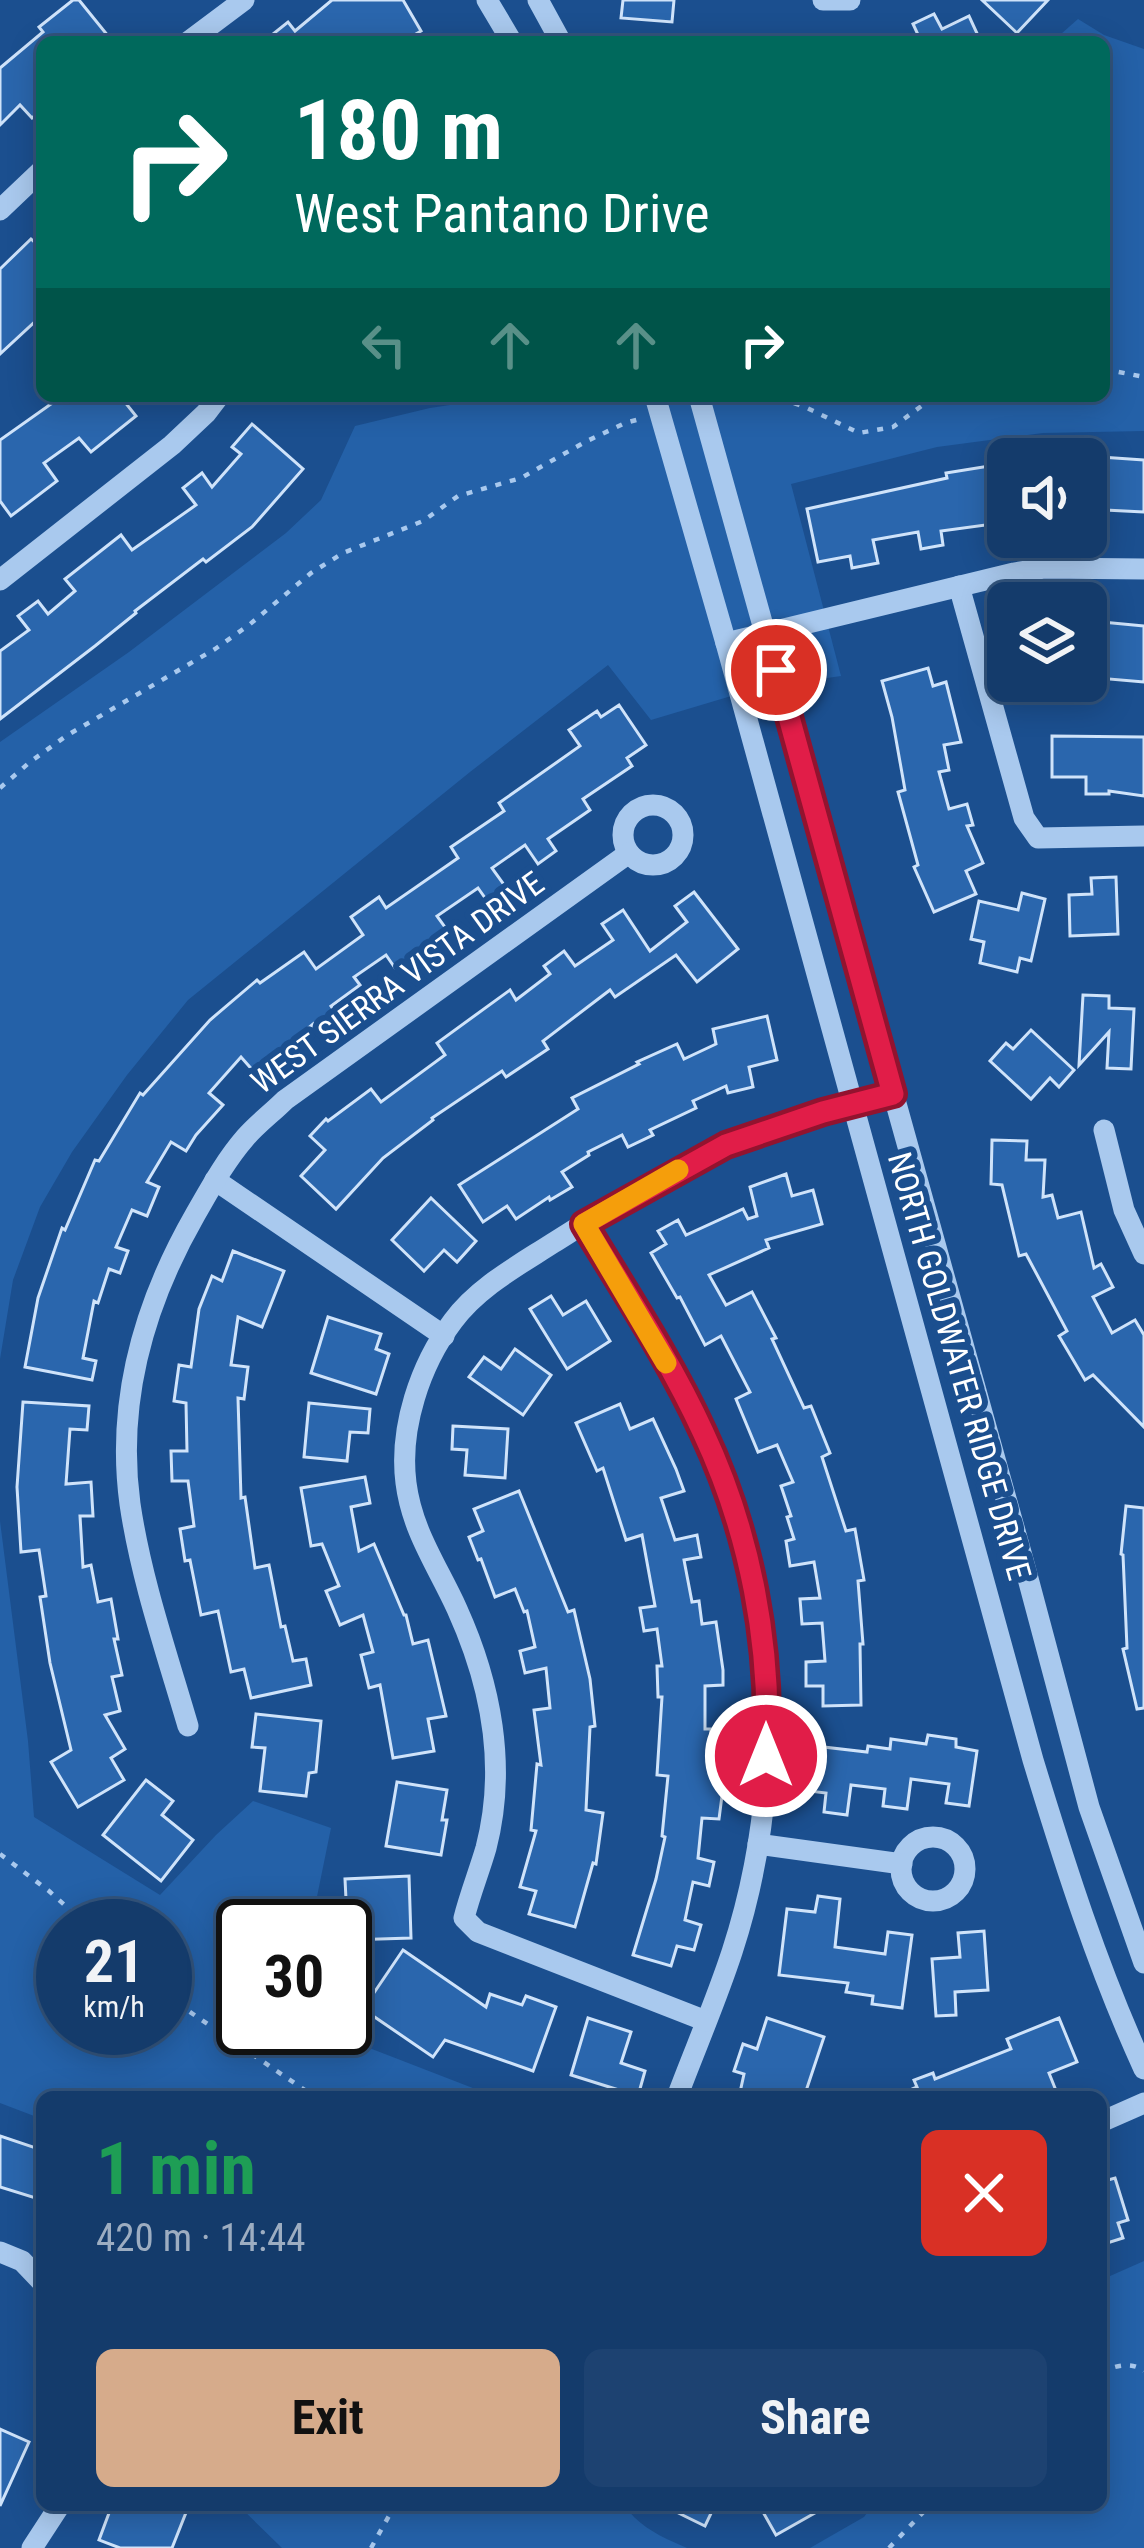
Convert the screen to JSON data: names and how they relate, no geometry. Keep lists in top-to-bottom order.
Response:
{
  "streets": {
    "street": ["WEST SIERRA VISTA DRIVE", "NORTH GOLDWATER RIDGE DRIVE"]
  },
  "page": {
    "turn": ["180 m", "West Pantano Drive"],
    "speed": "21 km/h",
    "limit": "30",
    "heading": ["1 min", "420 m · 14:44"],
    "buttons": ["Exit", "Share"]
  }
}
